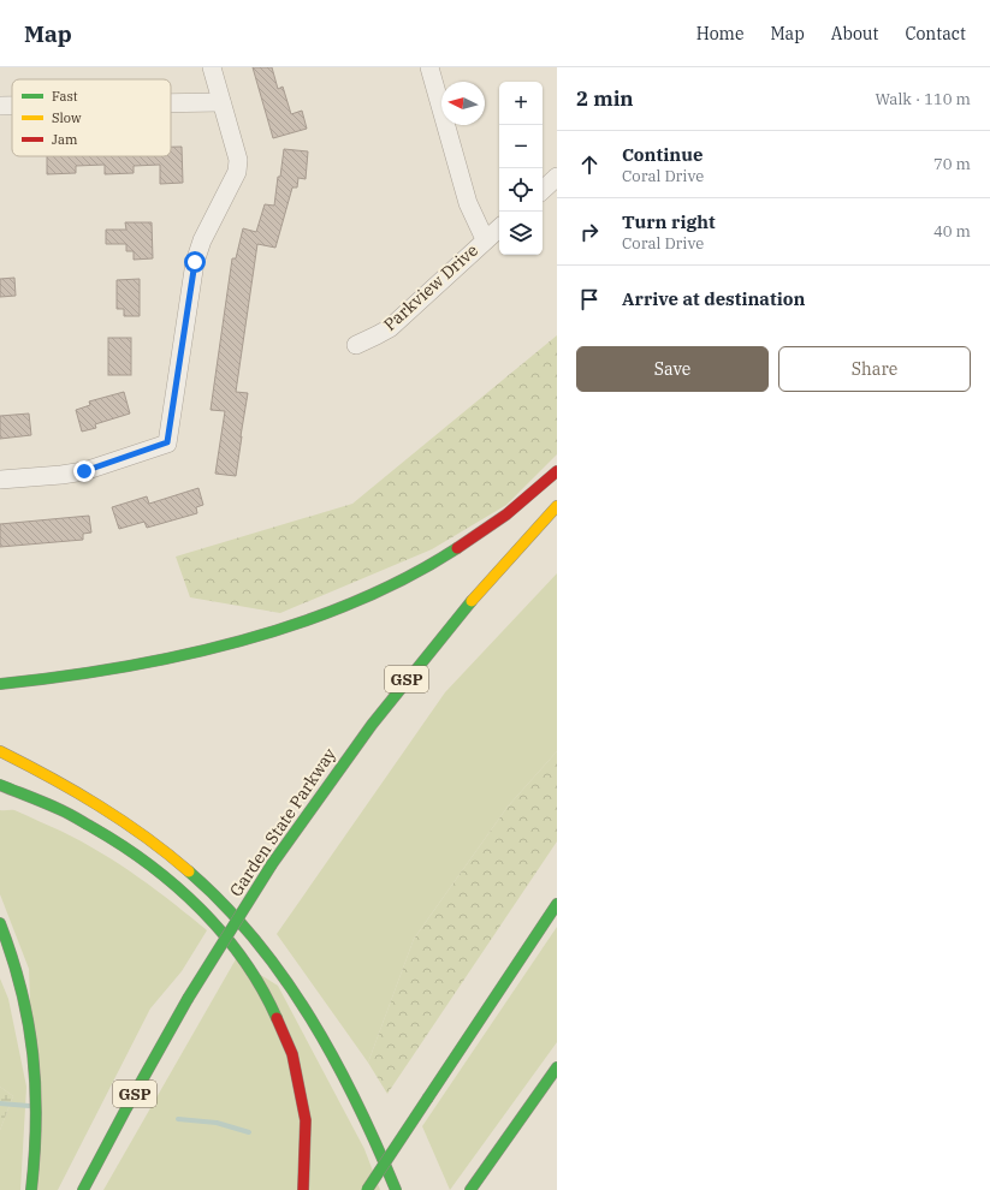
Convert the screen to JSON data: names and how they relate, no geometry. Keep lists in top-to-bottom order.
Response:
{
  "streets": {
    "highway": ["GSP", "Garden State Parkway"],
    "street": ["Parkview Drive"]
  },
  "legend": ["Fast", "Slow", "Jam"],
  "north": "left",
  "page": {
    "header": "Map",
    "nav": [
      "Home",
      "Map",
      "About",
      "Contact"
    ],
    "heading": ["2 min", "Walk · 110 m"],
    "map_buttons": ["+", "−"],
    "list": [
      ["Continue", "Coral Drive", "70 m"],
      ["Turn right", "Coral Drive", "40 m"],
      "Arrive at destination"
    ],
    "buttons": ["Save", "Share"]
  }
}
